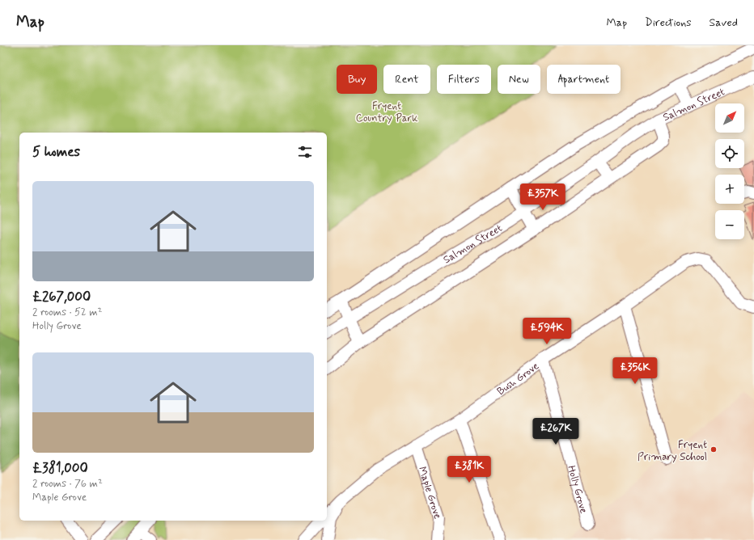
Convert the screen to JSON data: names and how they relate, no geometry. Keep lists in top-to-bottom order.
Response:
{
  "streets": {
    "street": [
      "Salmon Street",
      "Bush Grove",
      "Holly Grove",
      "Maple Grove"
    ]
  },
  "crossings": [
    ["Bush Grove", "Holly Grove"],
    ["Bush Grove", "Maple Grove"]
  ],
  "parks": ["Fryent Country Park"],
  "places": ["Fryent Primary School"],
  "north": "top right",
  "page": {
    "header": "Map",
    "nav": ["Map", "Directions", "Saved"],
    "chip": [
      "Buy",
      "Rent",
      "Filters",
      "New",
      "Apartment"
    ],
    "map_buttons": ["+", "−"],
    "heading": "5 homes",
    "list": [
      {
        "name": "£267,000",
        "note": "2 rooms · 52 m² · Holly Grove"
      },
      {
        "name": "£381,000",
        "note": "2 rooms · 76 m² · Maple Grove"
      }
    ],
    "price": [
      "£357K",
      "£594K",
      "£356K",
      "£267K",
      "£381K"
    ]
  }
}
